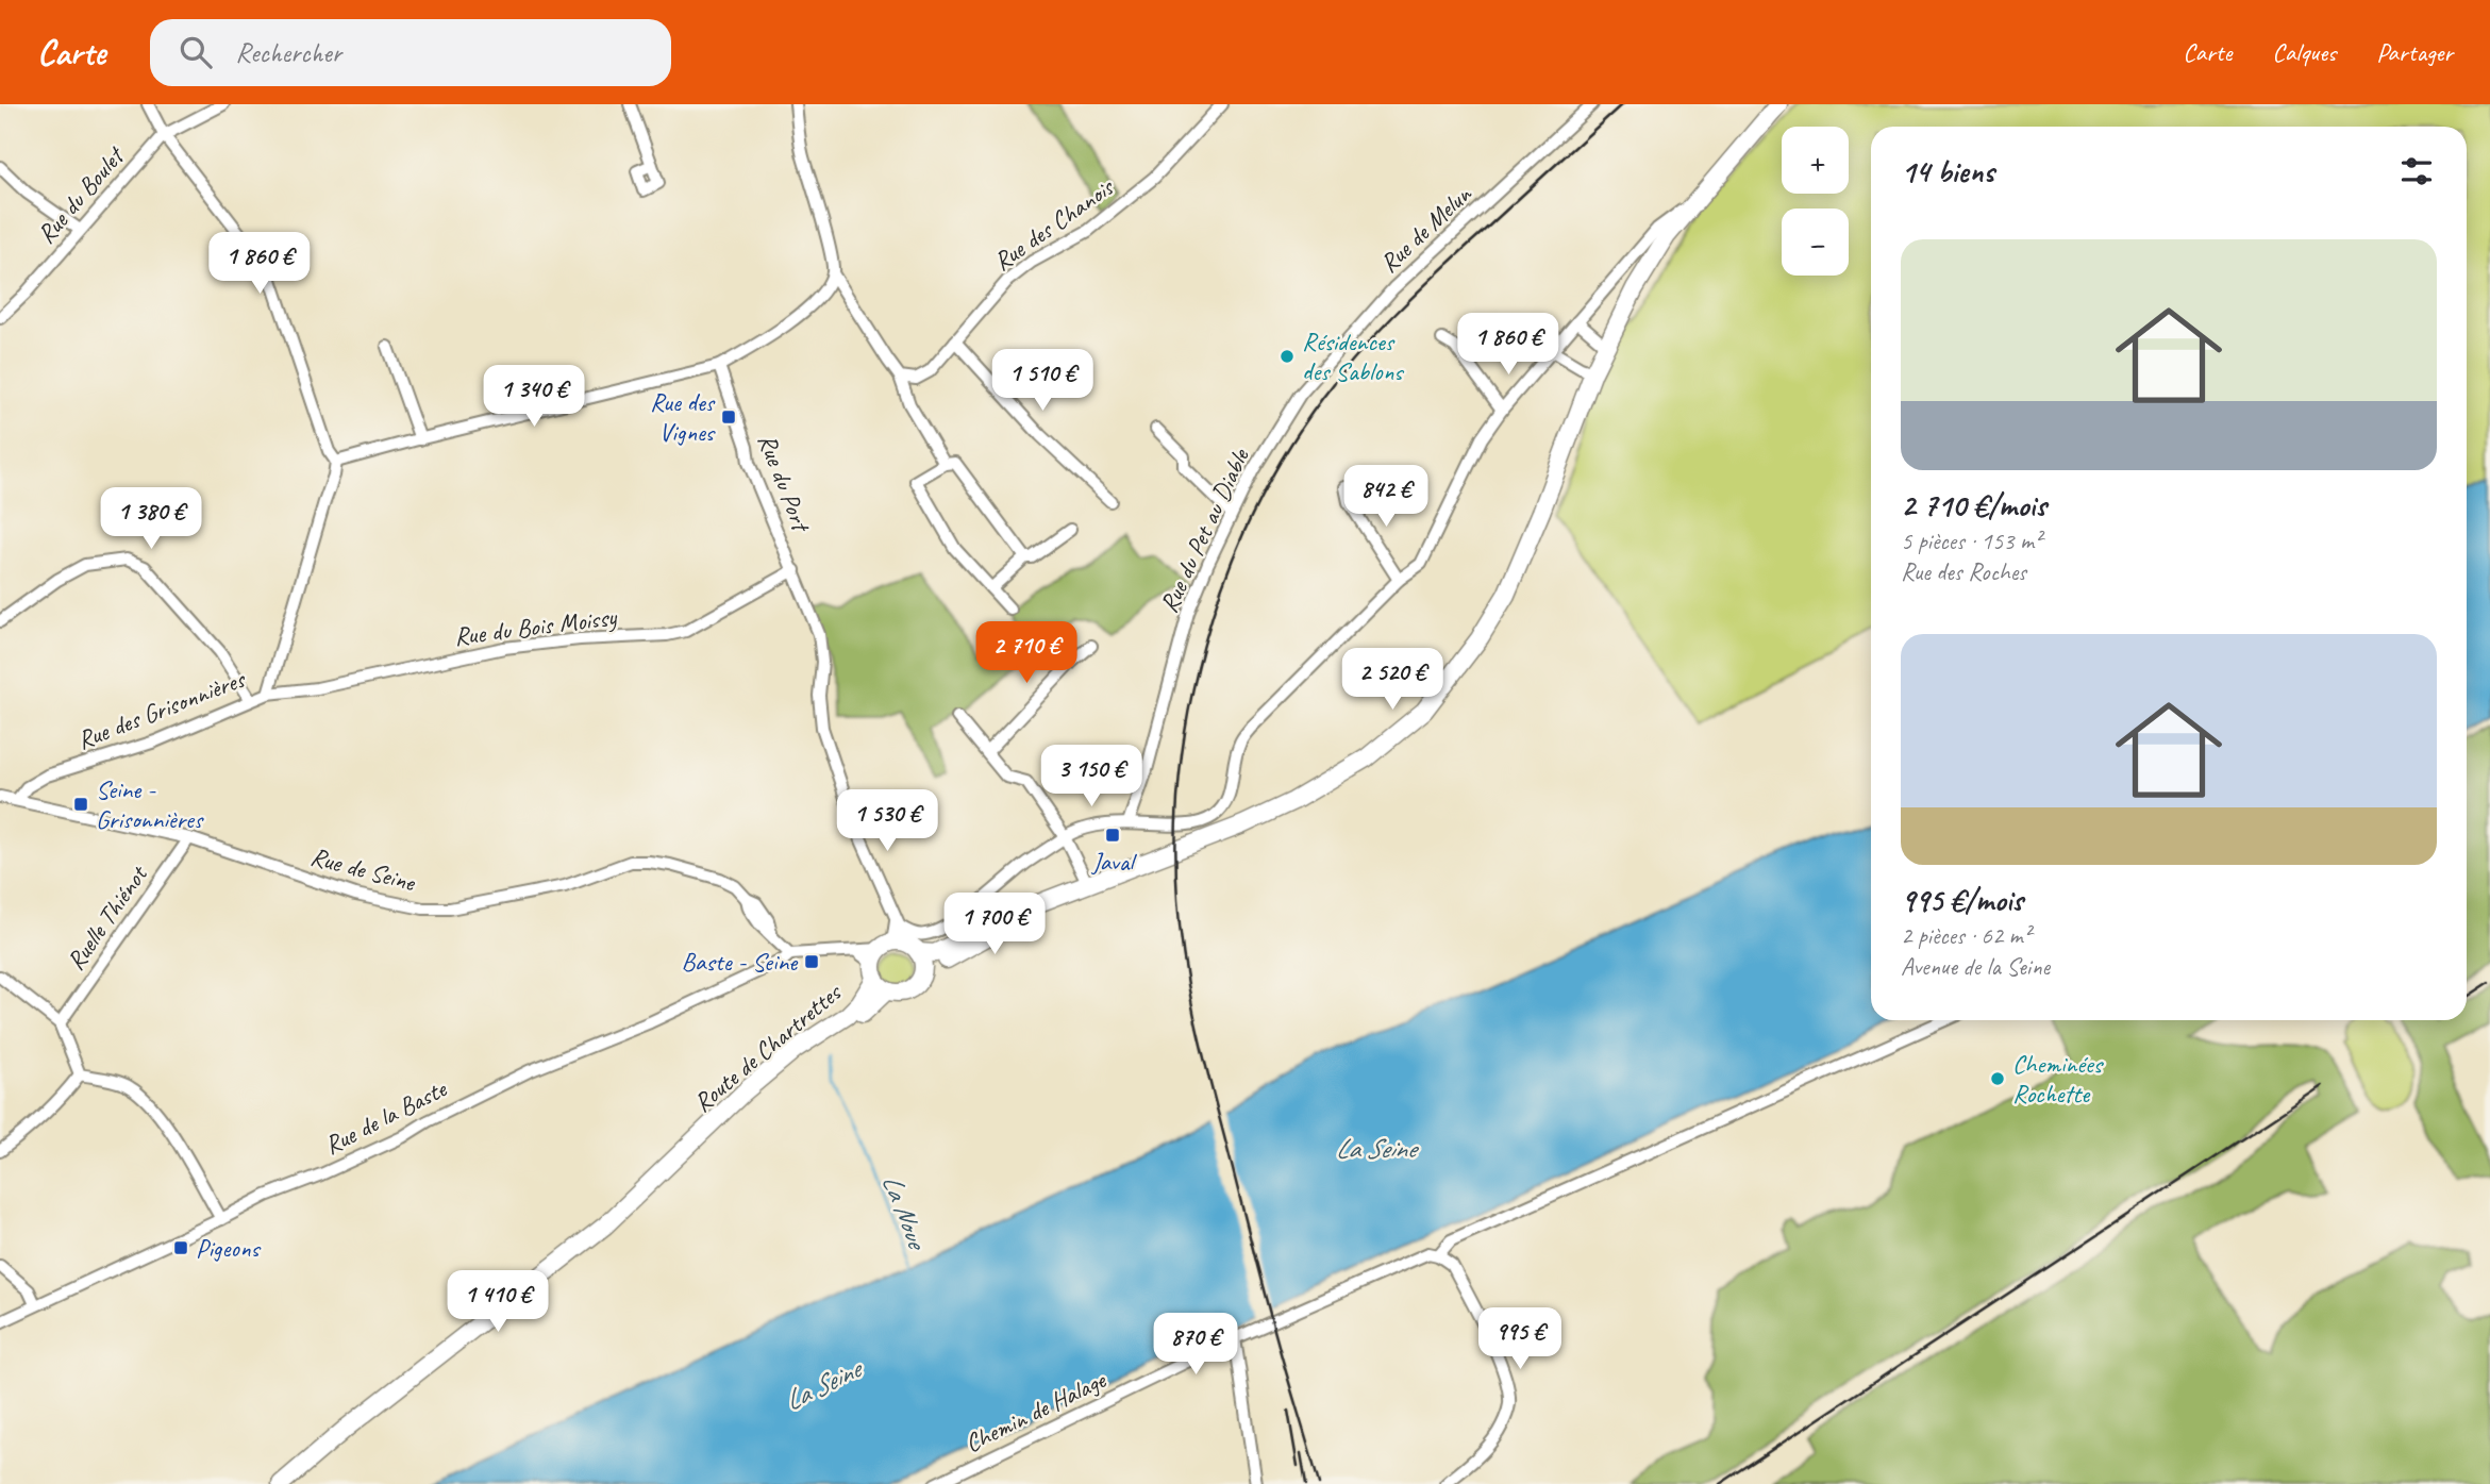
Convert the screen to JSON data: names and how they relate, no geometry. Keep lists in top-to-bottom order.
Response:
{
  "streets": {
    "main road": ["Route de Chartrettes"],
    "street": [
      "Rue du Boulet",
      "Rue des Chanois",
      "Rue de Melun",
      "Rue du Port",
      "Rue du Pet au Diable",
      "Rue du Bois Moissy",
      "Rue des Grisonnières",
      "Rue de Seine",
      "Ruelle Thiénot",
      "Rue de la Baste",
      "Chemin de Halage"
    ]
  },
  "crossings": [
    ["Rue de Melun", "Rue du Pet au Diable"],
    ["Rue du Port", "Rue du Bois Moissy"],
    ["Rue du Port", "Route de Chartrettes"],
    ["Rue du Bois Moissy", "Rue des Grisonnières"],
    ["Rue des Grisonnières", "Rue de Seine"],
    ["Rue de Seine", "Ruelle Thiénot"],
    ["Rue de Seine", "Rue de la Baste"]
  ],
  "water": ["La Seine", "La Noue"],
  "places": {
    "other": ["Résidences des Sablons", "Cheminées Rochette"],
    "transit": [
      "Rue des Vignes",
      "Seine - Grisonnières",
      "Javal",
      "Baste - Seine",
      "Pigeons"
    ]
  },
  "page": {
    "header": "Carte",
    "search": "Rechercher",
    "nav": ["Carte", "Calques", "Partager"],
    "map_buttons": ["+", "−"],
    "heading": "14 biens",
    "list": [
      {
        "name": "2 710 €/mois",
        "note": "5 pièces · 153 m² · Rue des Roches"
      },
      {
        "name": "995 €/mois",
        "note": "2 pièces · 62 m² · Avenue de la Seine"
      }
    ],
    "price": [
      "1 860 €",
      "1 860 €",
      "1 510 €",
      "1 340 €",
      "842 €",
      "1 380 €",
      "2 710 €",
      "2 520 €",
      "3 150 €",
      "1 530 €",
      "1 700 €",
      "1 410 €",
      "995 €",
      "870 €"
    ]
  }
}
